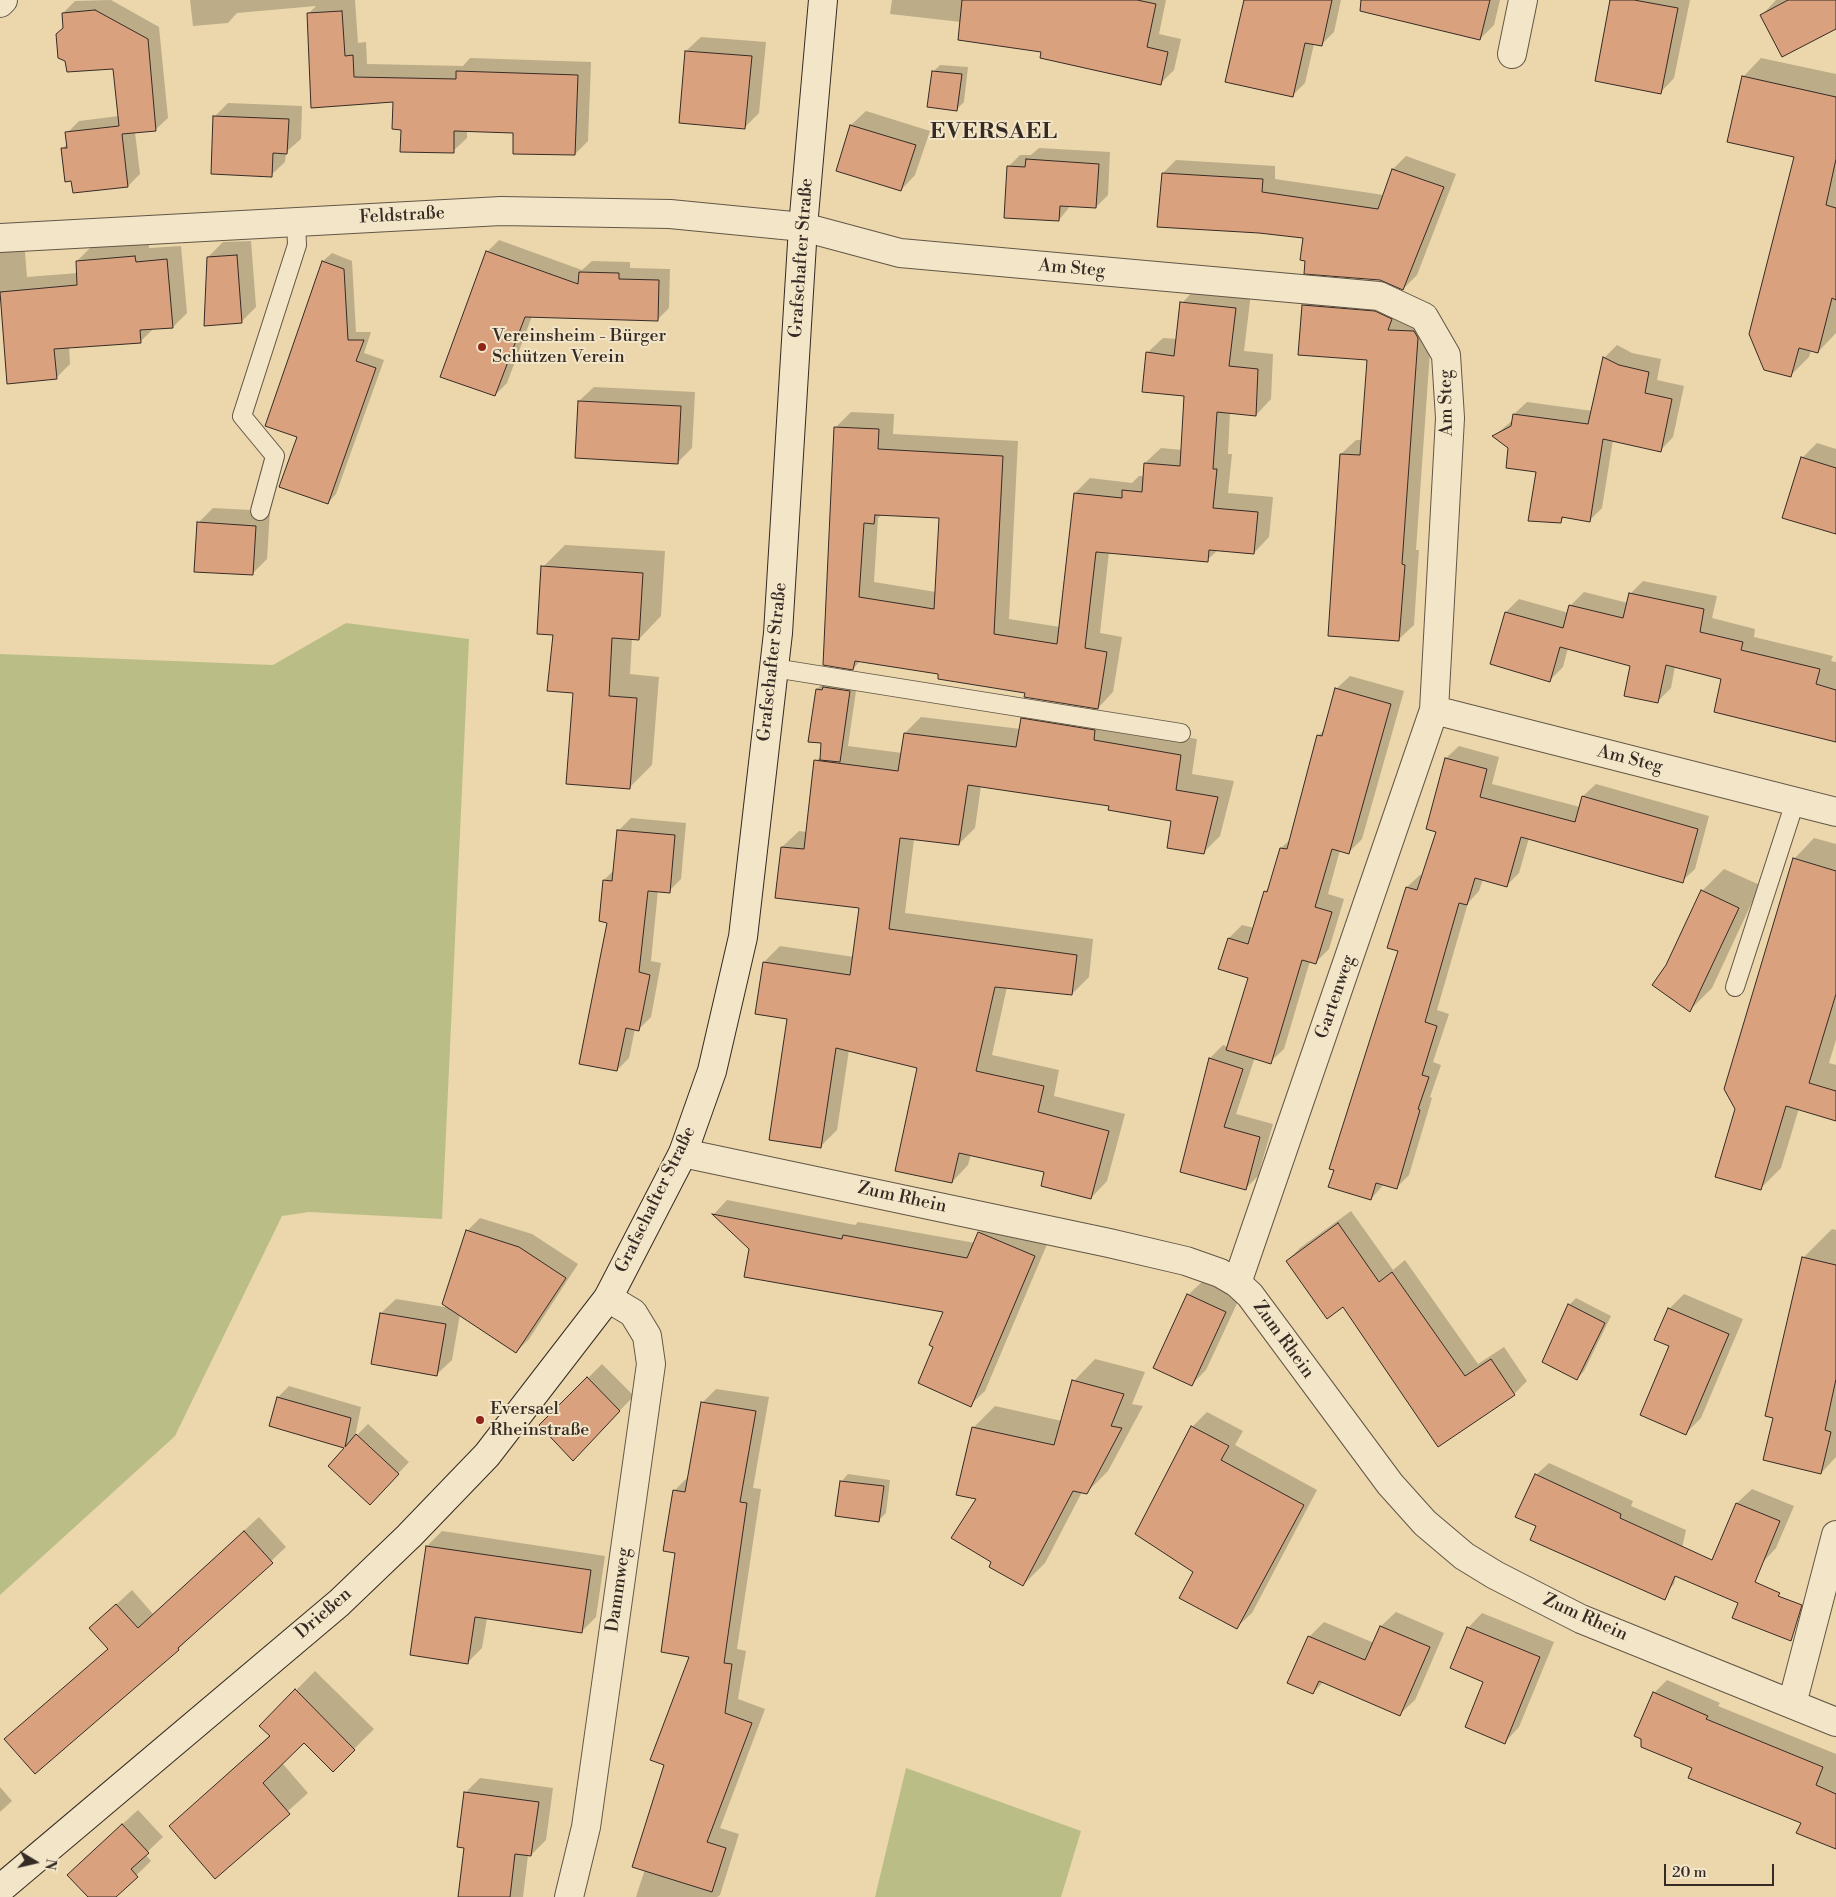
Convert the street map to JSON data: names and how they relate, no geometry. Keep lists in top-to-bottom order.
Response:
{
  "streets": {
    "street": [
      "Feldstraße",
      "Grafschafter Straße",
      "Am Steg",
      "Gartenweg",
      "Zum Rhein",
      "Dammweg",
      "Drießen"
    ]
  },
  "crossings": [
    ["Feldstraße", "Grafschafter Straße"],
    ["Feldstraße", "Am Steg"],
    ["Grafschafter Straße", "Am Steg"],
    ["Grafschafter Straße", "Zum Rhein"],
    ["Grafschafter Straße", "Dammweg"],
    ["Grafschafter Straße", "Drießen"],
    ["Am Steg", "Gartenweg"],
    ["Gartenweg", "Zum Rhein"],
    ["Dammweg", "Drießen"]
  ],
  "districts": ["EVERSAEL"],
  "places": ["Vereinsheim - Bürger Schützen Verein", "Eversael Rheinstraße"],
  "scale_bar": "20 m",
  "north": "right"
}
